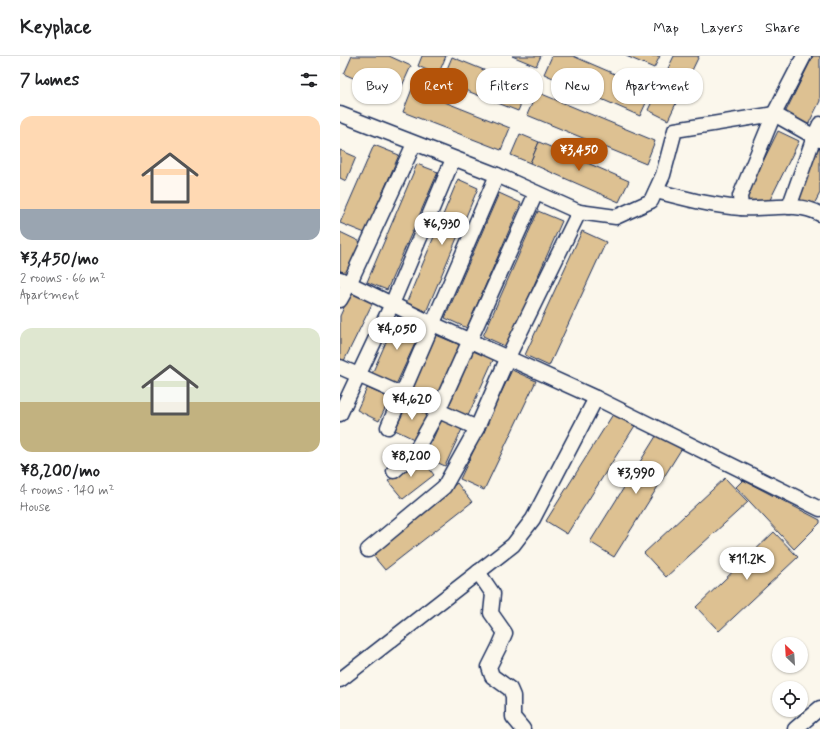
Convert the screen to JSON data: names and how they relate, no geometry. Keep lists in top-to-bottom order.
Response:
{
  "north": "top left",
  "page": {
    "header": "Keyplace",
    "nav": ["Map", "Layers", "Share"],
    "heading": "7 homes",
    "chip": [
      "Buy",
      "Rent",
      "Filters",
      "New",
      "Apartment"
    ],
    "list": [
      {
        "name": "¥3,450/mo",
        "note": "2 rooms · 66 m² · Apartment"
      },
      {
        "name": "¥8,200/mo",
        "note": "4 rooms · 140 m² · House"
      }
    ],
    "price": [
      "¥3,450",
      "¥6,930",
      "¥4,050",
      "¥4,620",
      "¥8,200",
      "¥3,990",
      "¥11.2K"
    ]
  }
}
